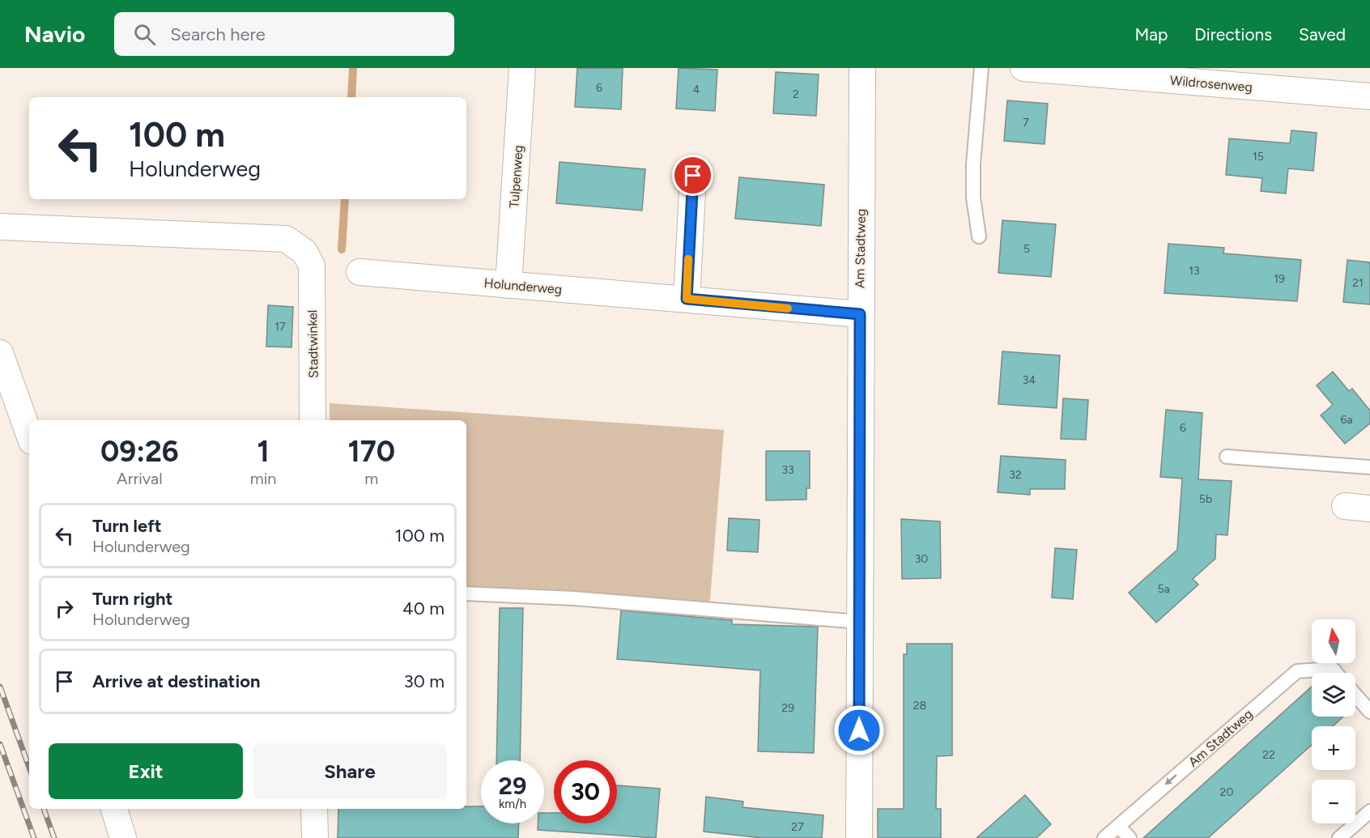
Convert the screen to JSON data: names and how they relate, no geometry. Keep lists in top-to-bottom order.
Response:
{
  "streets": {
    "street": [
      "Wildrosenweg",
      "Tulpenweg",
      "Am Stadtweg",
      "Holunderweg",
      "Stadtwinkel"
    ]
  },
  "crossings": [
    ["Tulpenweg", "Holunderweg"],
    ["Am Stadtweg", "Holunderweg"]
  ],
  "house_numbers": [
    "6",
    "4",
    "2",
    "7",
    "15",
    "5",
    "13",
    "19",
    "21",
    "17",
    "34",
    "6a",
    "6",
    "33",
    "32",
    "5b",
    "30",
    "5a",
    "28",
    "29",
    "22",
    "20",
    "27"
  ],
  "north": "top",
  "page": {
    "header": "Navio",
    "search": "Search here",
    "nav": ["Map", "Directions", "Saved"],
    "turn": ["100 m", "Holunderweg"],
    "eta": [
      "09:26",
      "Arrival",
      "1",
      "min",
      "170",
      "m"
    ],
    "list": [
      {
        "name": "Turn left",
        "note": "Holunderweg",
        "value": "100 m"
      },
      {
        "name": "Turn right",
        "note": "Holunderweg",
        "value": "40 m"
      },
      {
        "name": "Arrive at destination",
        "value": "30 m"
      }
    ],
    "map_buttons": ["+", "−"],
    "buttons": ["Exit", "Share"],
    "speed": "29 km/h",
    "limit": "30"
  }
}
